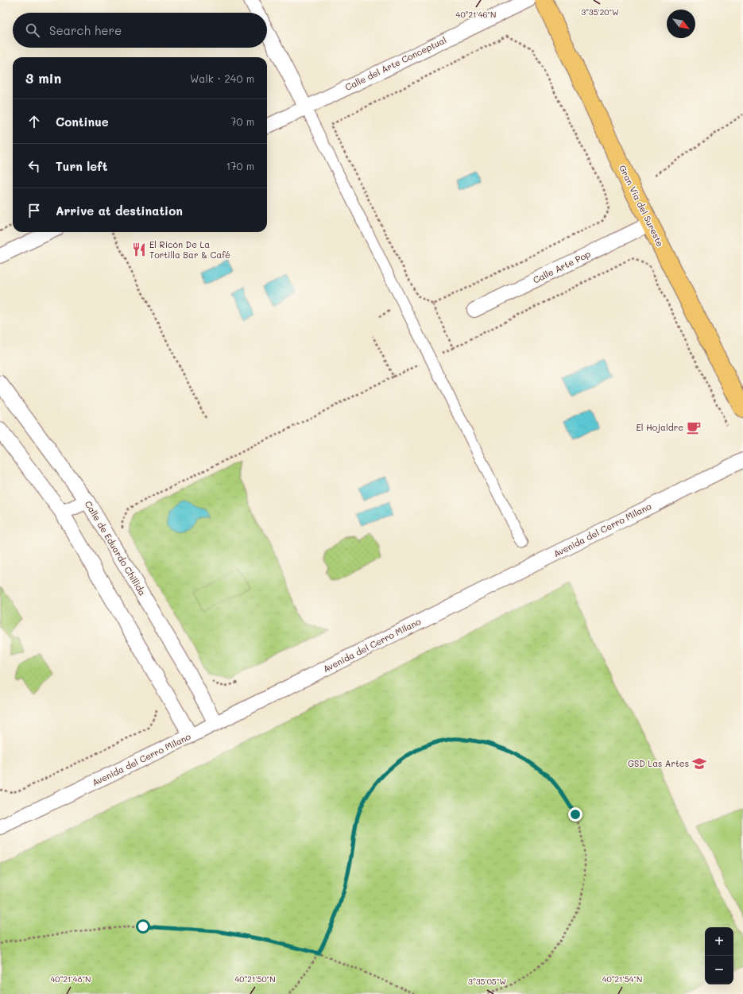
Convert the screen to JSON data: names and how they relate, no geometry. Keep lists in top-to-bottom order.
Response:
{
  "streets": {
    "main road": ["Gran Vía del Sureste"],
    "street": [
      "Calle del Arte Conceptual",
      "Calle Arte Pop",
      "Avenida del Cerro Milano",
      "Calle de Eduardo Chillida"
    ]
  },
  "crossings": [
    ["Gran Vía del Sureste", "Calle Arte Pop"],
    ["Avenida del Cerro Milano", "Calle de Eduardo Chillida"]
  ],
  "places": {
    "restaurant": ["El Ricón De La Tortilla Bar & Café"],
    "cafe": ["El Hojaldre"],
    "school or university": ["GSD Las Artes"]
  },
  "north": "bottom right",
  "page": {
    "search": "Search here",
    "heading": ["3 min", "Walk · 240 m"],
    "list": [
      ["Continue", "70 m"],
      ["Turn left", "170 m"],
      "Arrive at destination"
    ],
    "map_buttons": ["+", "−"]
  },
  "coordinates": [
    "3°35'20\"W",
    "40°21'46\"N",
    "40°21'48\"N",
    "40°21'50\"N",
    "40°21'54\"N",
    "3°35'05\"W"
  ]
}
